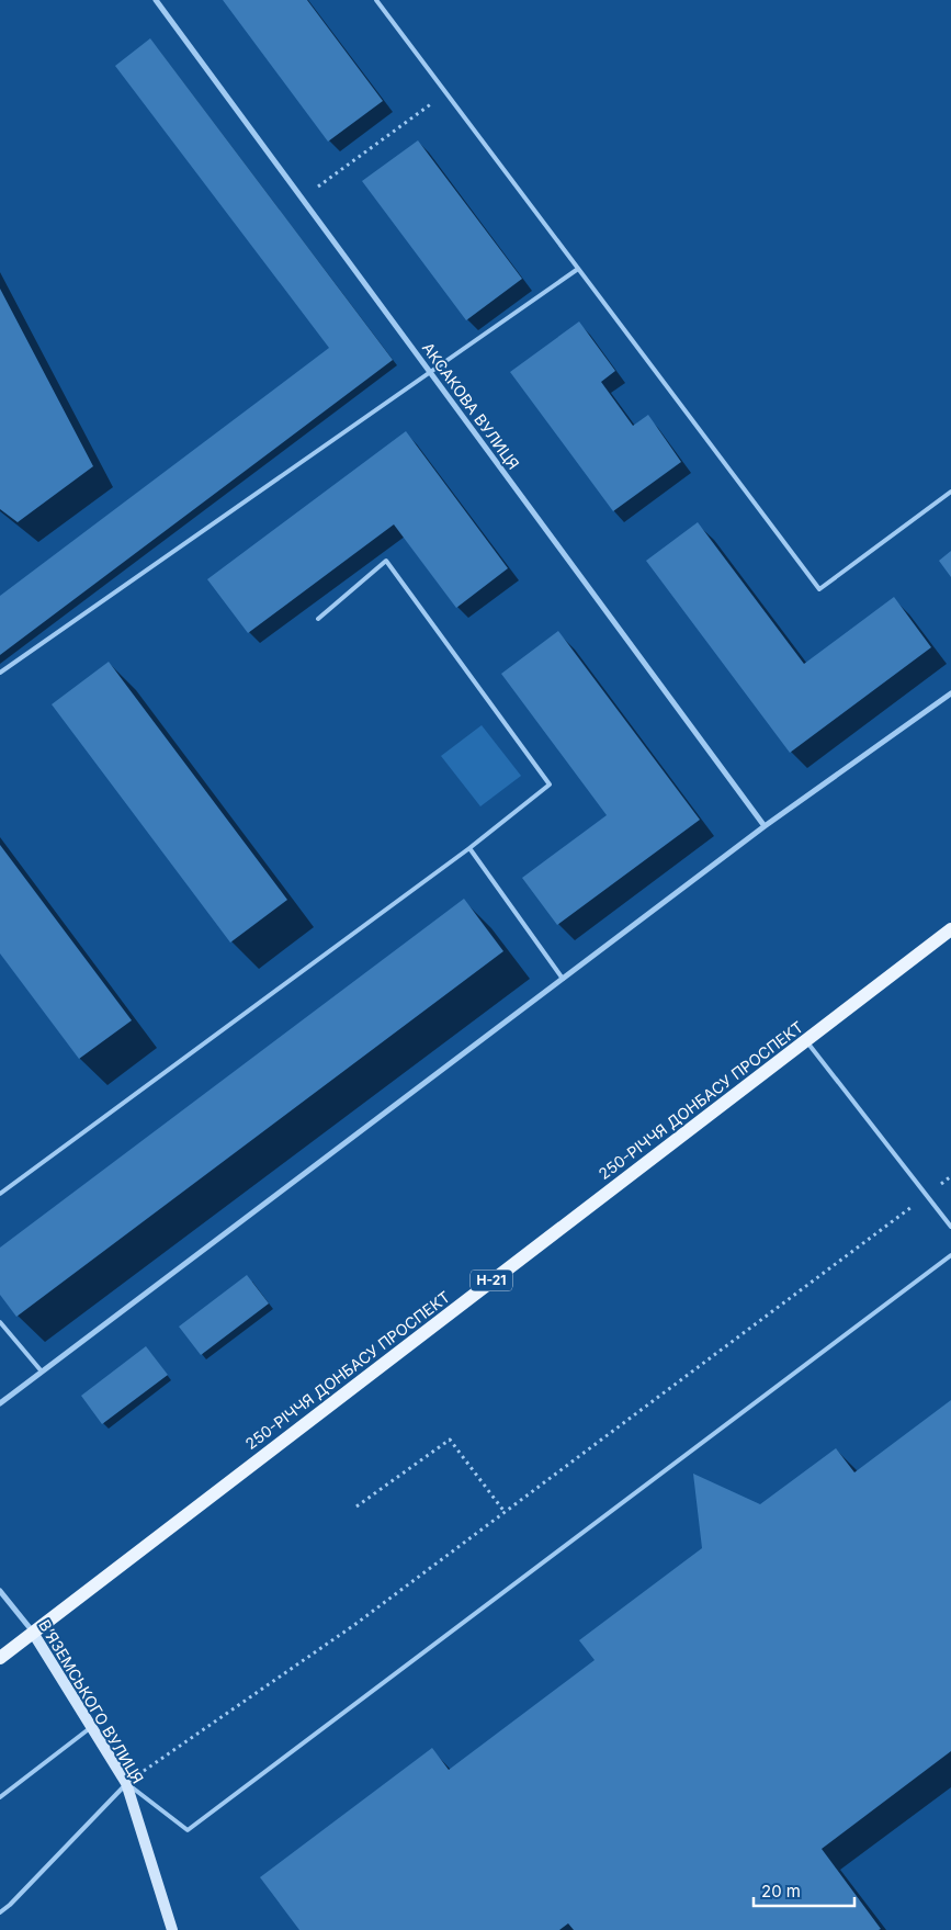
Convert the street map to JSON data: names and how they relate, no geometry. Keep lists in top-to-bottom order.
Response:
{
  "streets": {
    "main road": ["250-РІЧЧЯ ДОНБАСУ ПРОСПЕКТ", "Н-21"],
    "street": ["АКСАКОВА ВУЛИЦЯ", "В’ЯЗЕМСЬКОГО ВУЛИЦЯ"]
  },
  "crossings": [
    ["250-РІЧЧЯ ДОНБАСУ ПРОСПЕКТ", "В’ЯЗЕМСЬКОГО ВУЛИЦЯ"]
  ],
  "scale_bar": "20 m"
}
